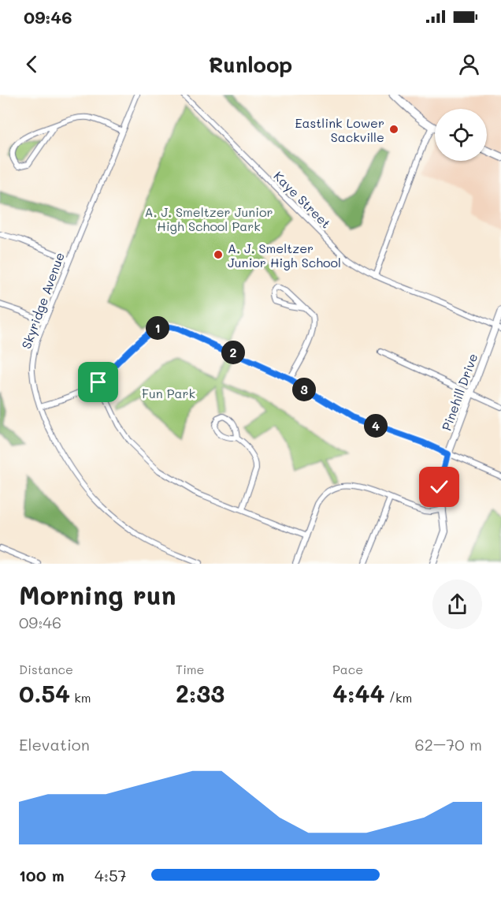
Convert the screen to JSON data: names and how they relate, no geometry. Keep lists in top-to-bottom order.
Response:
{
  "streets": {
    "street": ["Kaye Street", "Skyridge Avenue", "Pinehill Drive"]
  },
  "crossings": [
    ["Kaye Street", "Pinehill Drive"]
  ],
  "parks": ["A. J. Smeltzer Junior High School Park", "Fun Park"],
  "places": ["Eastlink Lower Sackville", "A. J. Smeltzer Junior High School"],
  "page": {
    "status": "09:46",
    "header": "Runloop",
    "pins": [
      "1",
      "2",
      "3",
      "4"
    ],
    "heading": ["Morning run", "09:46"],
    "stats": [
      ["Distance", "0.54 km"],
      ["Time", "2:33"],
      ["Pace", "4:44 /km"]
    ],
    "chart": ["Elevation", "62–70 m"],
    "list": [
      {
        "name": "100 m",
        "note": "4:57"
      }
    ]
  }
}
